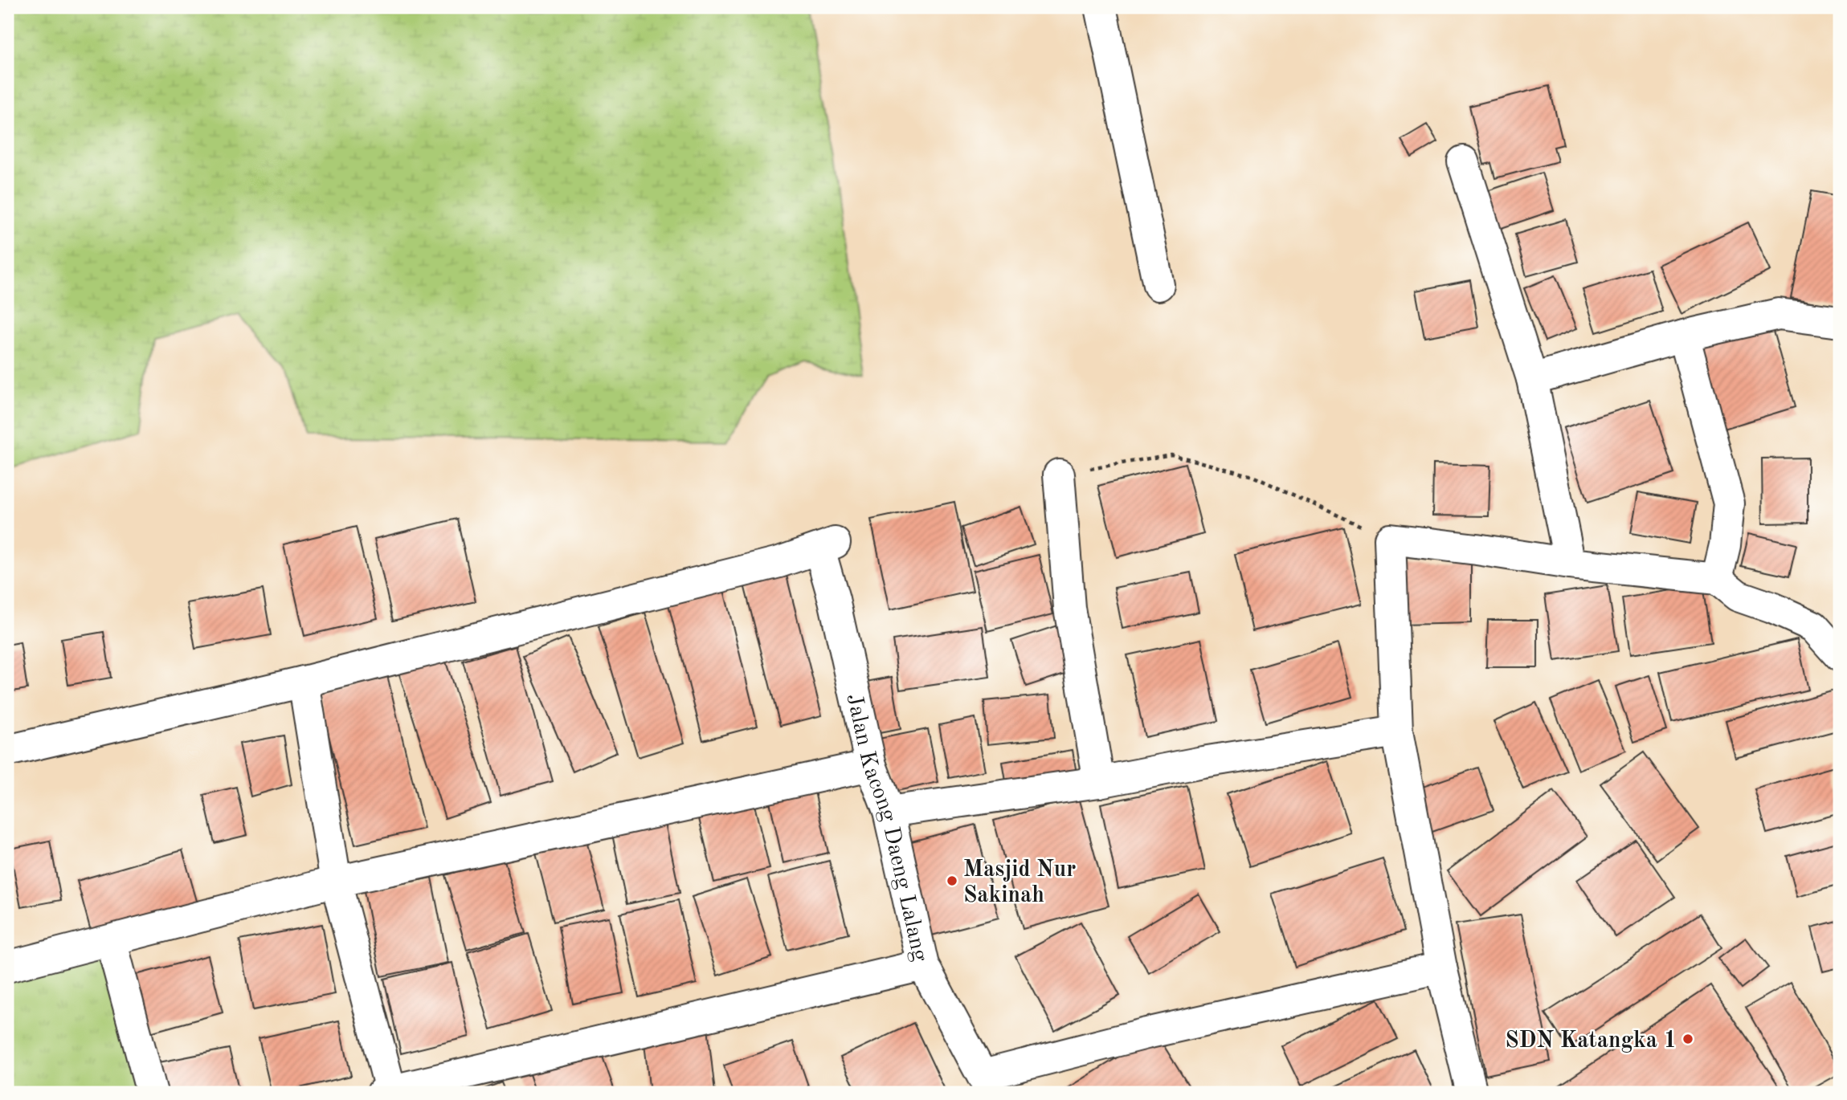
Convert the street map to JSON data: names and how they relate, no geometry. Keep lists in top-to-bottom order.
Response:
{
  "streets": {
    "street": ["Jalan Kacong Daeng Lalang"]
  },
  "places": ["Masjid Nur Sakinah", "SDN Katangka 1"]
}
